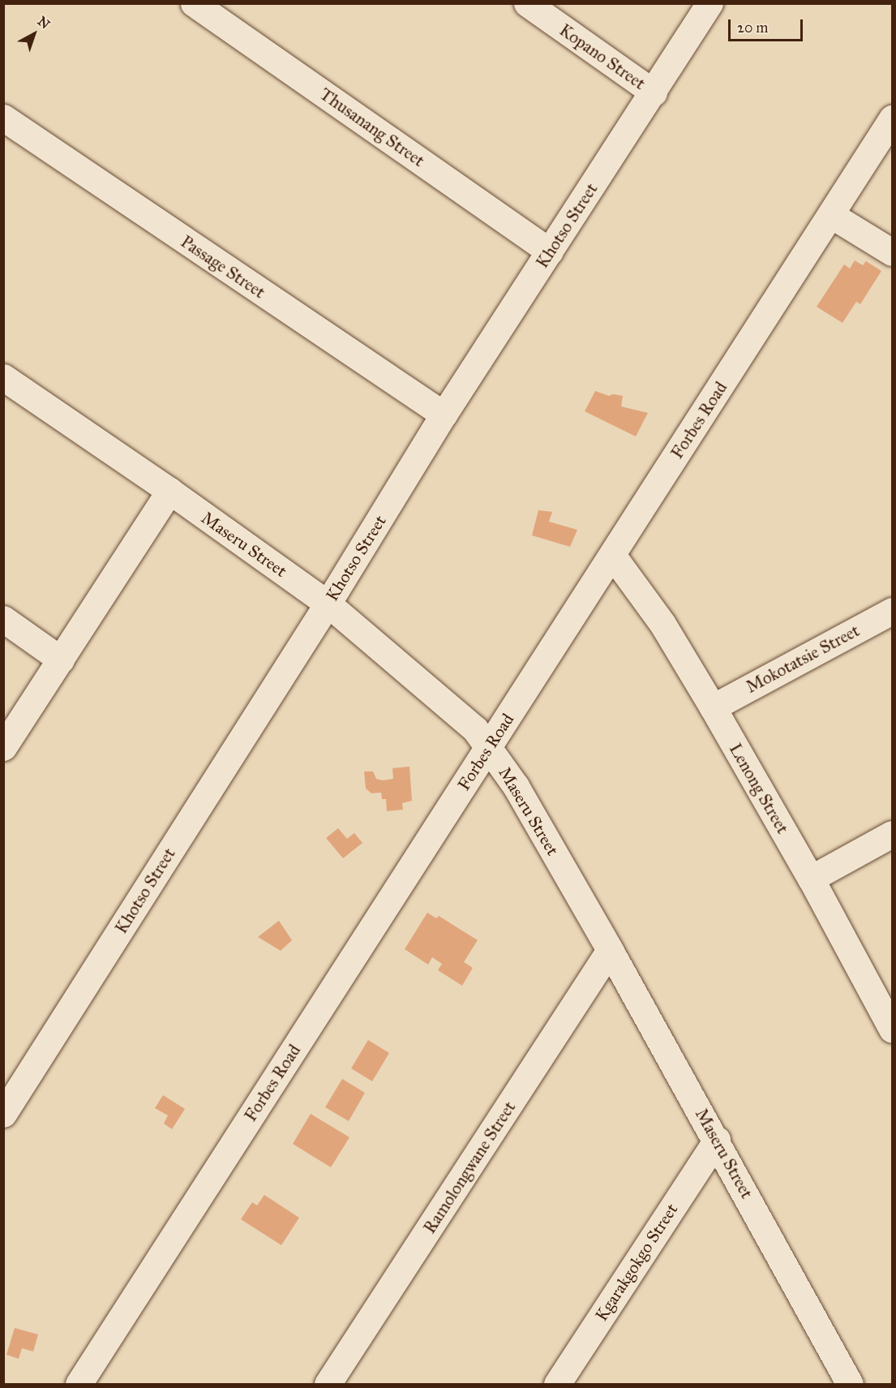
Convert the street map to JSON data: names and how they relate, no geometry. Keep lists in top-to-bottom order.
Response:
{
  "streets": {
    "street": [
      "Kopano Street",
      "Thusanang Street",
      "Khotso Street",
      "Passage Street",
      "Forbes Road",
      "Maseru Street",
      "Mokotatsie Street",
      "Lenong Street",
      "Ramolongwane Street",
      "Kgarakgokgo Street"
    ]
  },
  "crossings": [
    ["Kopano Street", "Khotso Street"],
    ["Thusanang Street", "Khotso Street"],
    ["Khotso Street", "Passage Street"],
    ["Khotso Street", "Maseru Street"],
    ["Forbes Road", "Maseru Street"],
    ["Forbes Road", "Lenong Street"],
    ["Maseru Street", "Ramolongwane Street"],
    ["Maseru Street", "Kgarakgokgo Street"],
    ["Mokotatsie Street", "Lenong Street"]
  ],
  "scale_bar": "20 m",
  "north": "top right"
}
